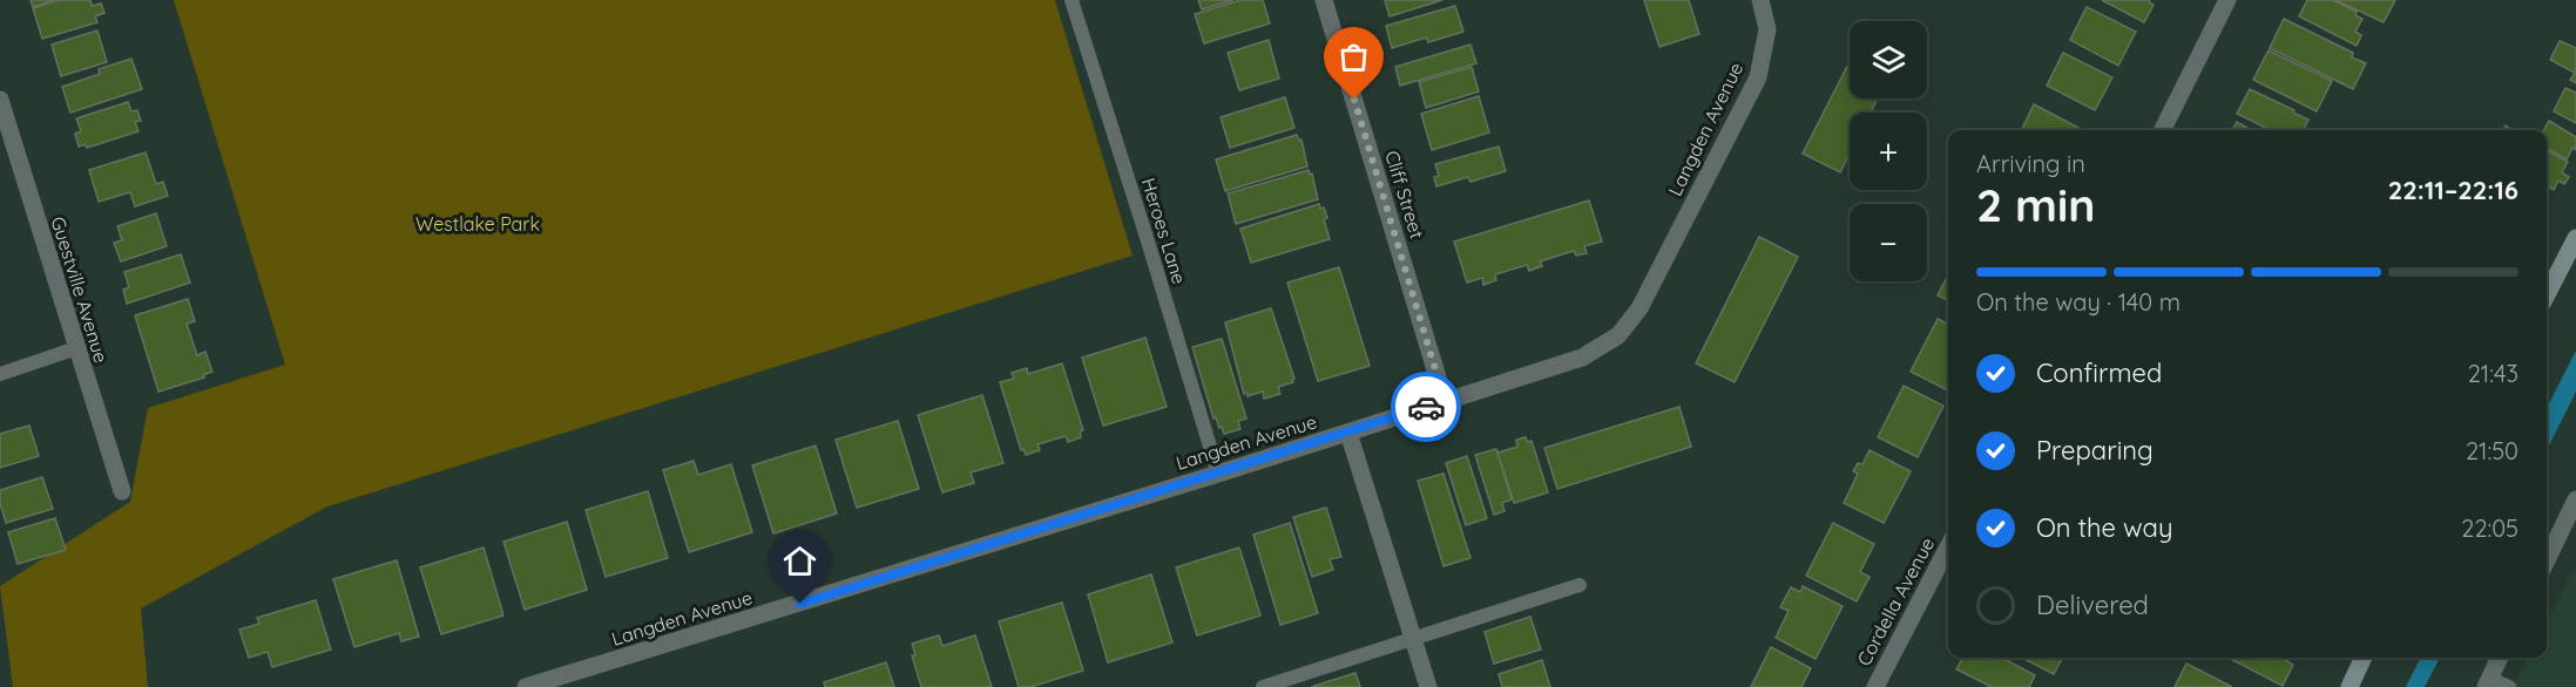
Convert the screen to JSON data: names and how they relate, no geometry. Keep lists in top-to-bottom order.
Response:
{
  "streets": {
    "street": [
      "Langden Avenue",
      "Cliff Street",
      "Guestville Avenue",
      "Cordella Avenue"
    ],
    "lane": ["Heroes Lane"]
  },
  "crossings": [
    ["Langden Avenue", "Cliff Street"],
    ["Langden Avenue", "Heroes Lane"]
  ],
  "parks": ["Westlake Park"],
  "page": {
    "map_buttons": ["+", "−"],
    "heading": ["2 min", "Arriving in", "22:11–22:16"],
    "bar": "On the way · 140 m",
    "list": [
      ["Confirmed", "21:43"],
      ["Preparing", "21:50"],
      ["On the way", "22:05"],
      "Delivered"
    ]
  }
}
